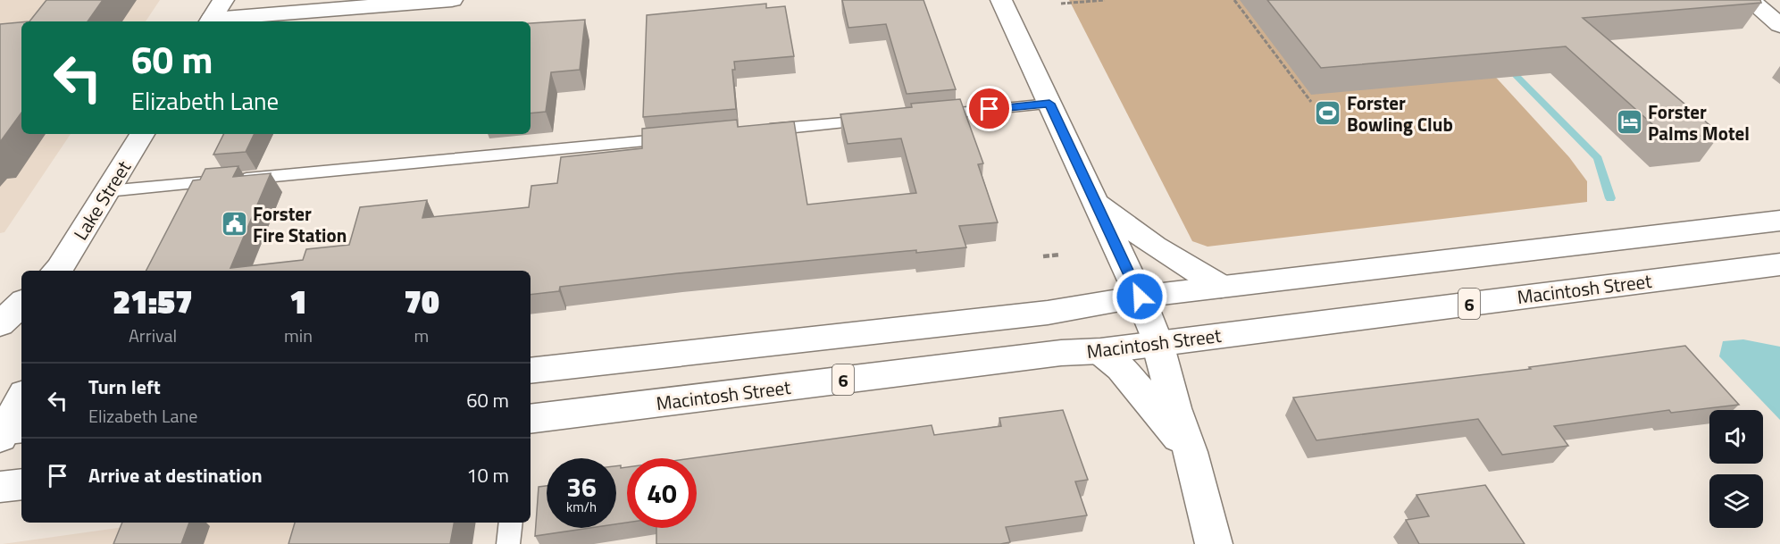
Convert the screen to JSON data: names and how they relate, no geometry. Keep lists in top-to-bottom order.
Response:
{
  "streets": {
    "main road": ["Lake Street", "Macintosh Street", "6"]
  },
  "places": {
    "sports": ["Forster Bowling Club"],
    "hotel": ["Forster Palms Motel"],
    "public building": ["Forster Fire Station"]
  },
  "page": {
    "turn": ["60 m", "Elizabeth Lane"],
    "eta": [
      "21:57",
      "Arrival",
      "1",
      "min",
      "70",
      "m"
    ],
    "list": [
      {
        "name": "Turn left",
        "note": "Elizabeth Lane",
        "value": "60 m"
      },
      {
        "name": "Arrive at destination",
        "value": "10 m"
      }
    ],
    "speed": "36 km/h",
    "limit": "40"
  }
}
